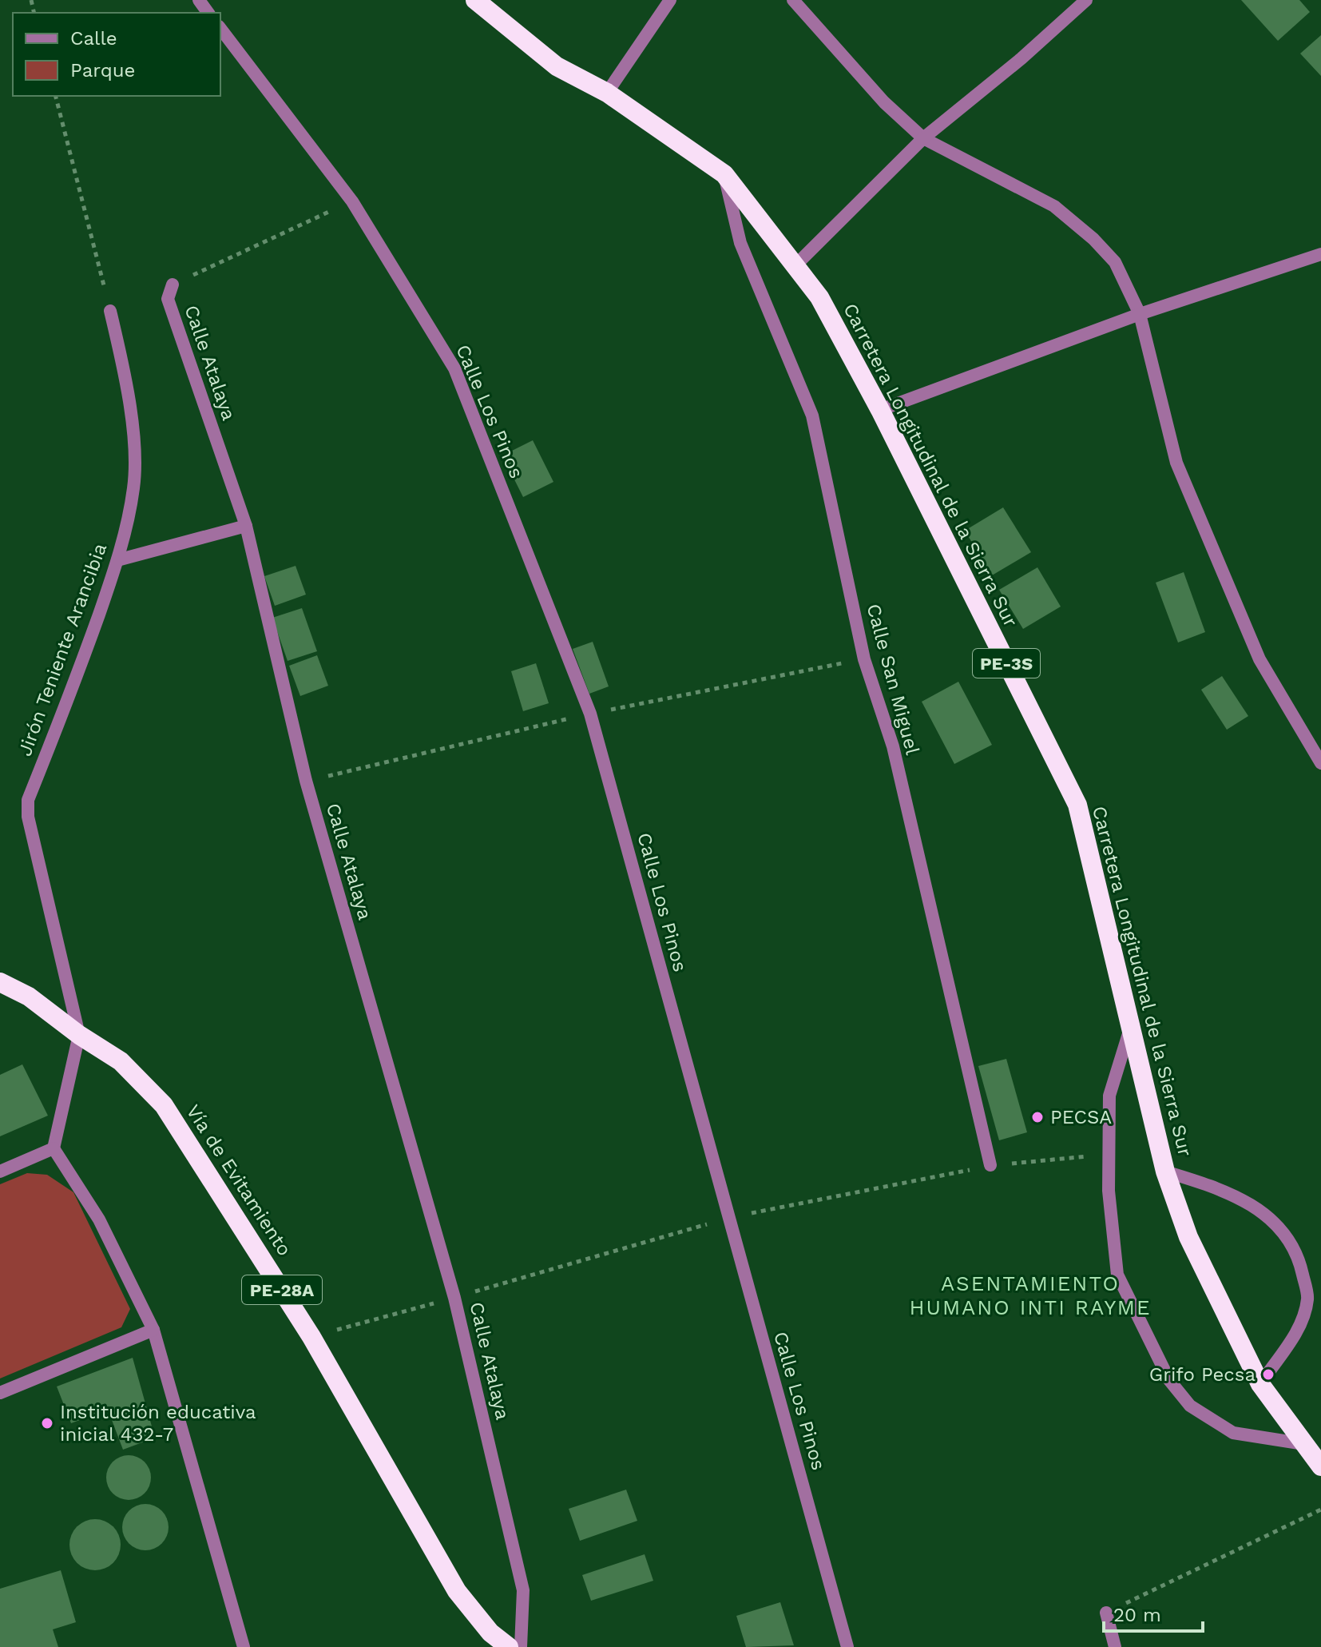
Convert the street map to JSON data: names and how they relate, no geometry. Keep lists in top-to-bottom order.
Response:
{
  "streets": {
    "highway": [
      "Carretera Longitudinal de la Sierra Sur",
      "PE-3S",
      "Vía de Evitamiento",
      "PE-28A"
    ],
    "street": [
      "Calle Atalaya",
      "Calle Los Pinos",
      "Jirón Teniente Arancibia",
      "Calle San Miguel"
    ]
  },
  "crossings": [
    ["Calle Atalaya", "Calle Los Pinos"],
    ["Carretera Longitudinal de la Sierra Sur", "Calle San Miguel"],
    ["Jirón Teniente Arancibia", "Vía de Evitamiento"]
  ],
  "districts": ["ASENTAMIENTO HUMANO INTI RAYME"],
  "places": ["PECSA", "Grifo Pecsa", "Institución educativa inicial 432-7"],
  "legend": ["Calle", "Parque"],
  "scale_bar": "20 m"
}
